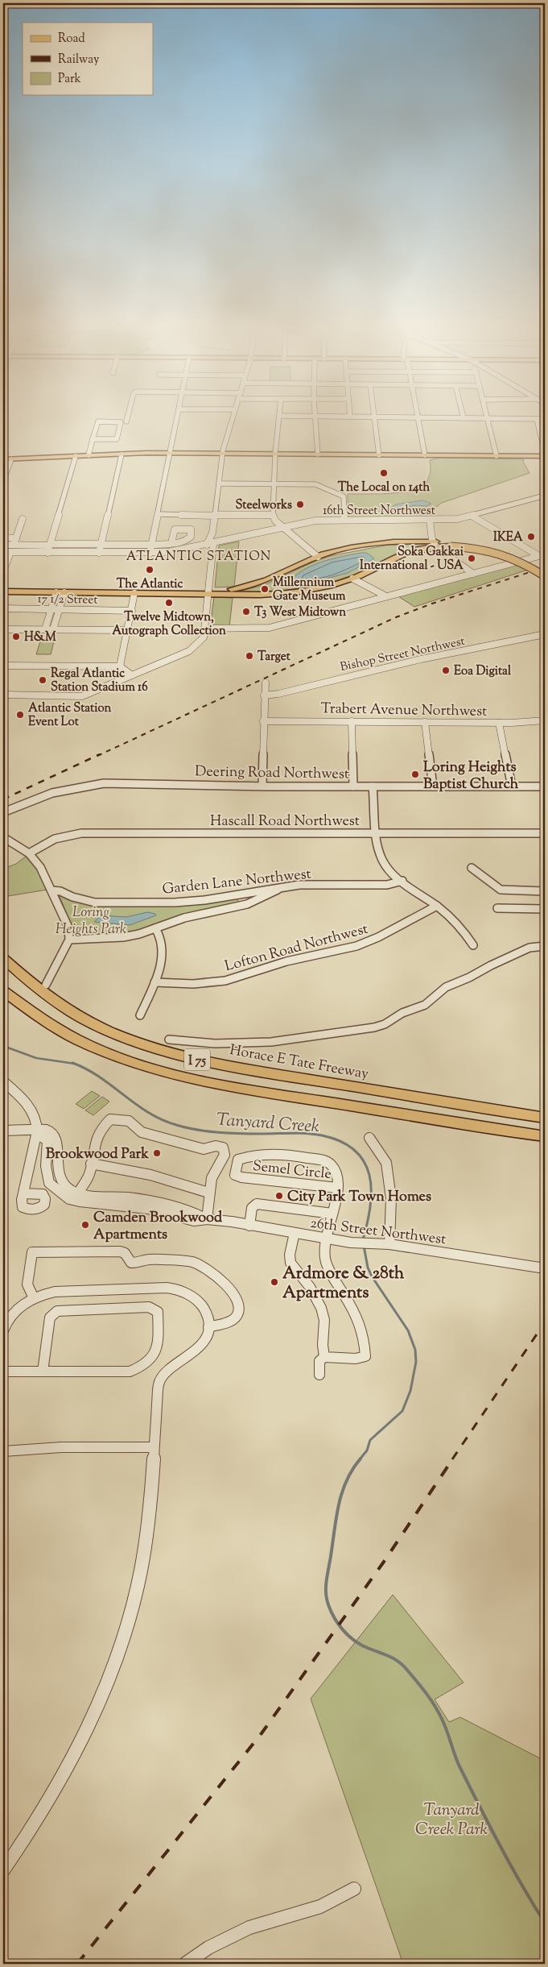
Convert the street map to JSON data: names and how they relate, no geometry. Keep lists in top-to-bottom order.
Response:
{
  "streets": {
    "highway": ["I 75", "Horace E Tate Freeway"],
    "street": [
      "16th Street Northwest",
      "17 1/2 Street",
      "Bishop Street Northwest",
      "Trabert Avenue Northwest",
      "Deering Road Northwest",
      "Hascall Road Northwest",
      "Garden Lane Northwest",
      "Lofton Road Northwest",
      "Semel Circle",
      "26th Street Northwest"
    ]
  },
  "crossings": [
    ["Semel Circle", "26th Street Northwest"]
  ],
  "districts": ["ATLANTIC STATION"],
  "water": ["Tanyard Creek"],
  "parks": ["Loring Heights Park", "Tanyard Creek Park"],
  "places": [
    "The Local on 14th",
    "Steelworks",
    "IKEA",
    "Soka Gakkai International - USA",
    "The Atlantic",
    "Millennium Gate Museum",
    "Twelve Midtown, Autograph Collection",
    "T3 West Midtown",
    "H&M",
    "Target",
    "Eoa Digital",
    "Regal Atlantic Station Stadium 16",
    "Atlantic Station Event Lot",
    "Loring Heights Baptist Church",
    "Brookwood Park",
    "City Park Town Homes",
    "Camden Brookwood Apartments",
    "Ardmore & 28th Apartments"
  ],
  "legend": ["Road", "Railway", "Park"]
}
